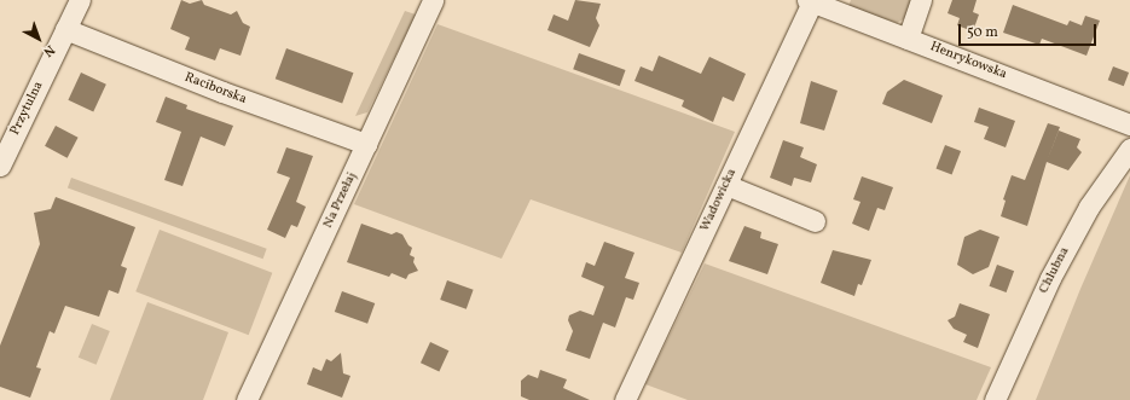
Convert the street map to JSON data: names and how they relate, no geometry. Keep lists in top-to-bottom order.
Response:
{
  "streets": {
    "street": [
      "Henrykowska",
      "Raciborska",
      "Przytulna",
      "Na Przełaj",
      "Wadowicka",
      "Chlubna"
    ]
  },
  "crossings": [
    ["Henrykowska", "Wadowicka"],
    ["Raciborska", "Przytulna"],
    ["Raciborska", "Na Przełaj"]
  ],
  "scale_bar": "50 m",
  "north": "bottom right"
}
